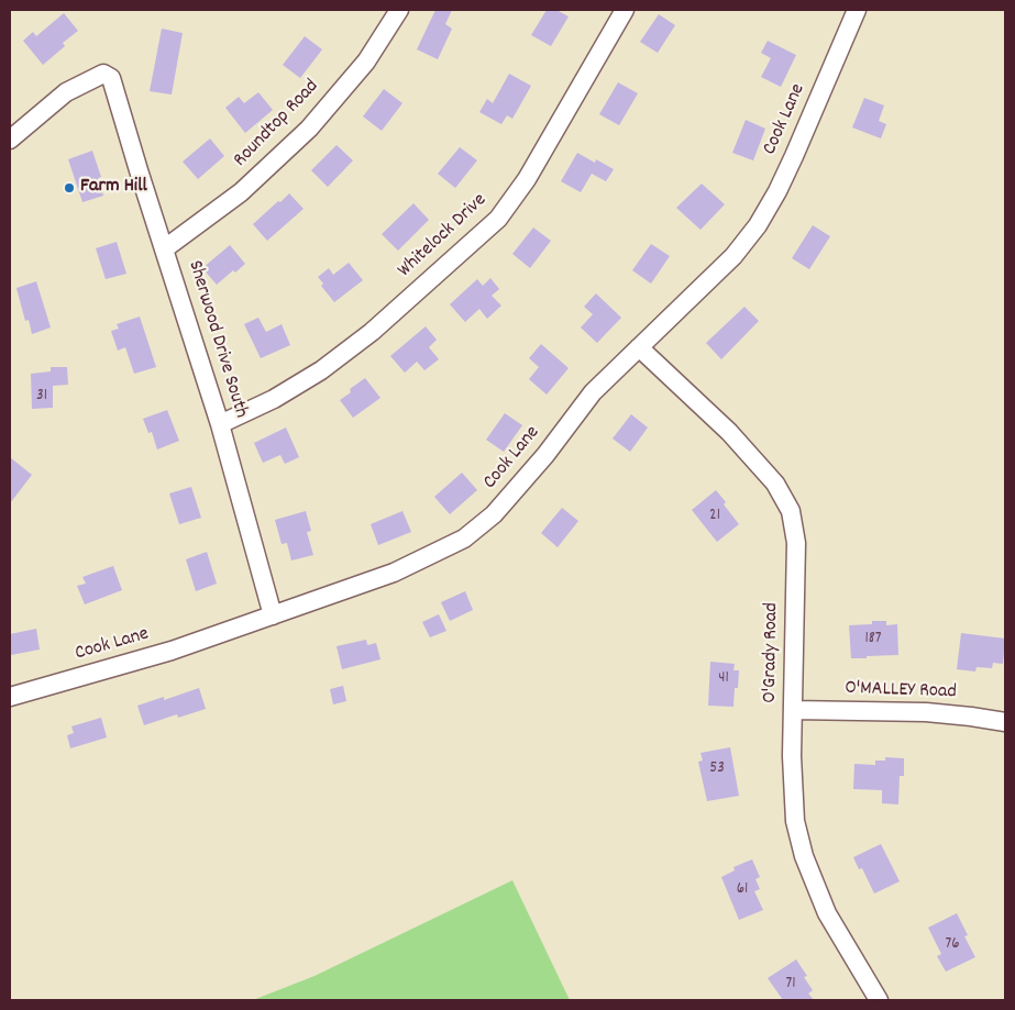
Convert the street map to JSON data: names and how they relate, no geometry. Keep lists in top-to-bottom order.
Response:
{
  "streets": {
    "street": [
      "Cook Lane",
      "Roundtop Road",
      "Whitelock Drive",
      "Sherwood Drive South",
      "O'Grady Road",
      "O'MALLEY Road"
    ]
  },
  "crossings": [
    ["Cook Lane", "Sherwood Drive South"],
    ["Cook Lane", "O'Grady Road"],
    ["Roundtop Road", "Sherwood Drive South"],
    ["Whitelock Drive", "Sherwood Drive South"],
    ["O'Grady Road", "O'MALLEY Road"]
  ],
  "places": ["Farm Hill"],
  "house_numbers": [
    "31",
    "21",
    "187",
    "41",
    "53",
    "61",
    "76",
    "71"
  ]
}
